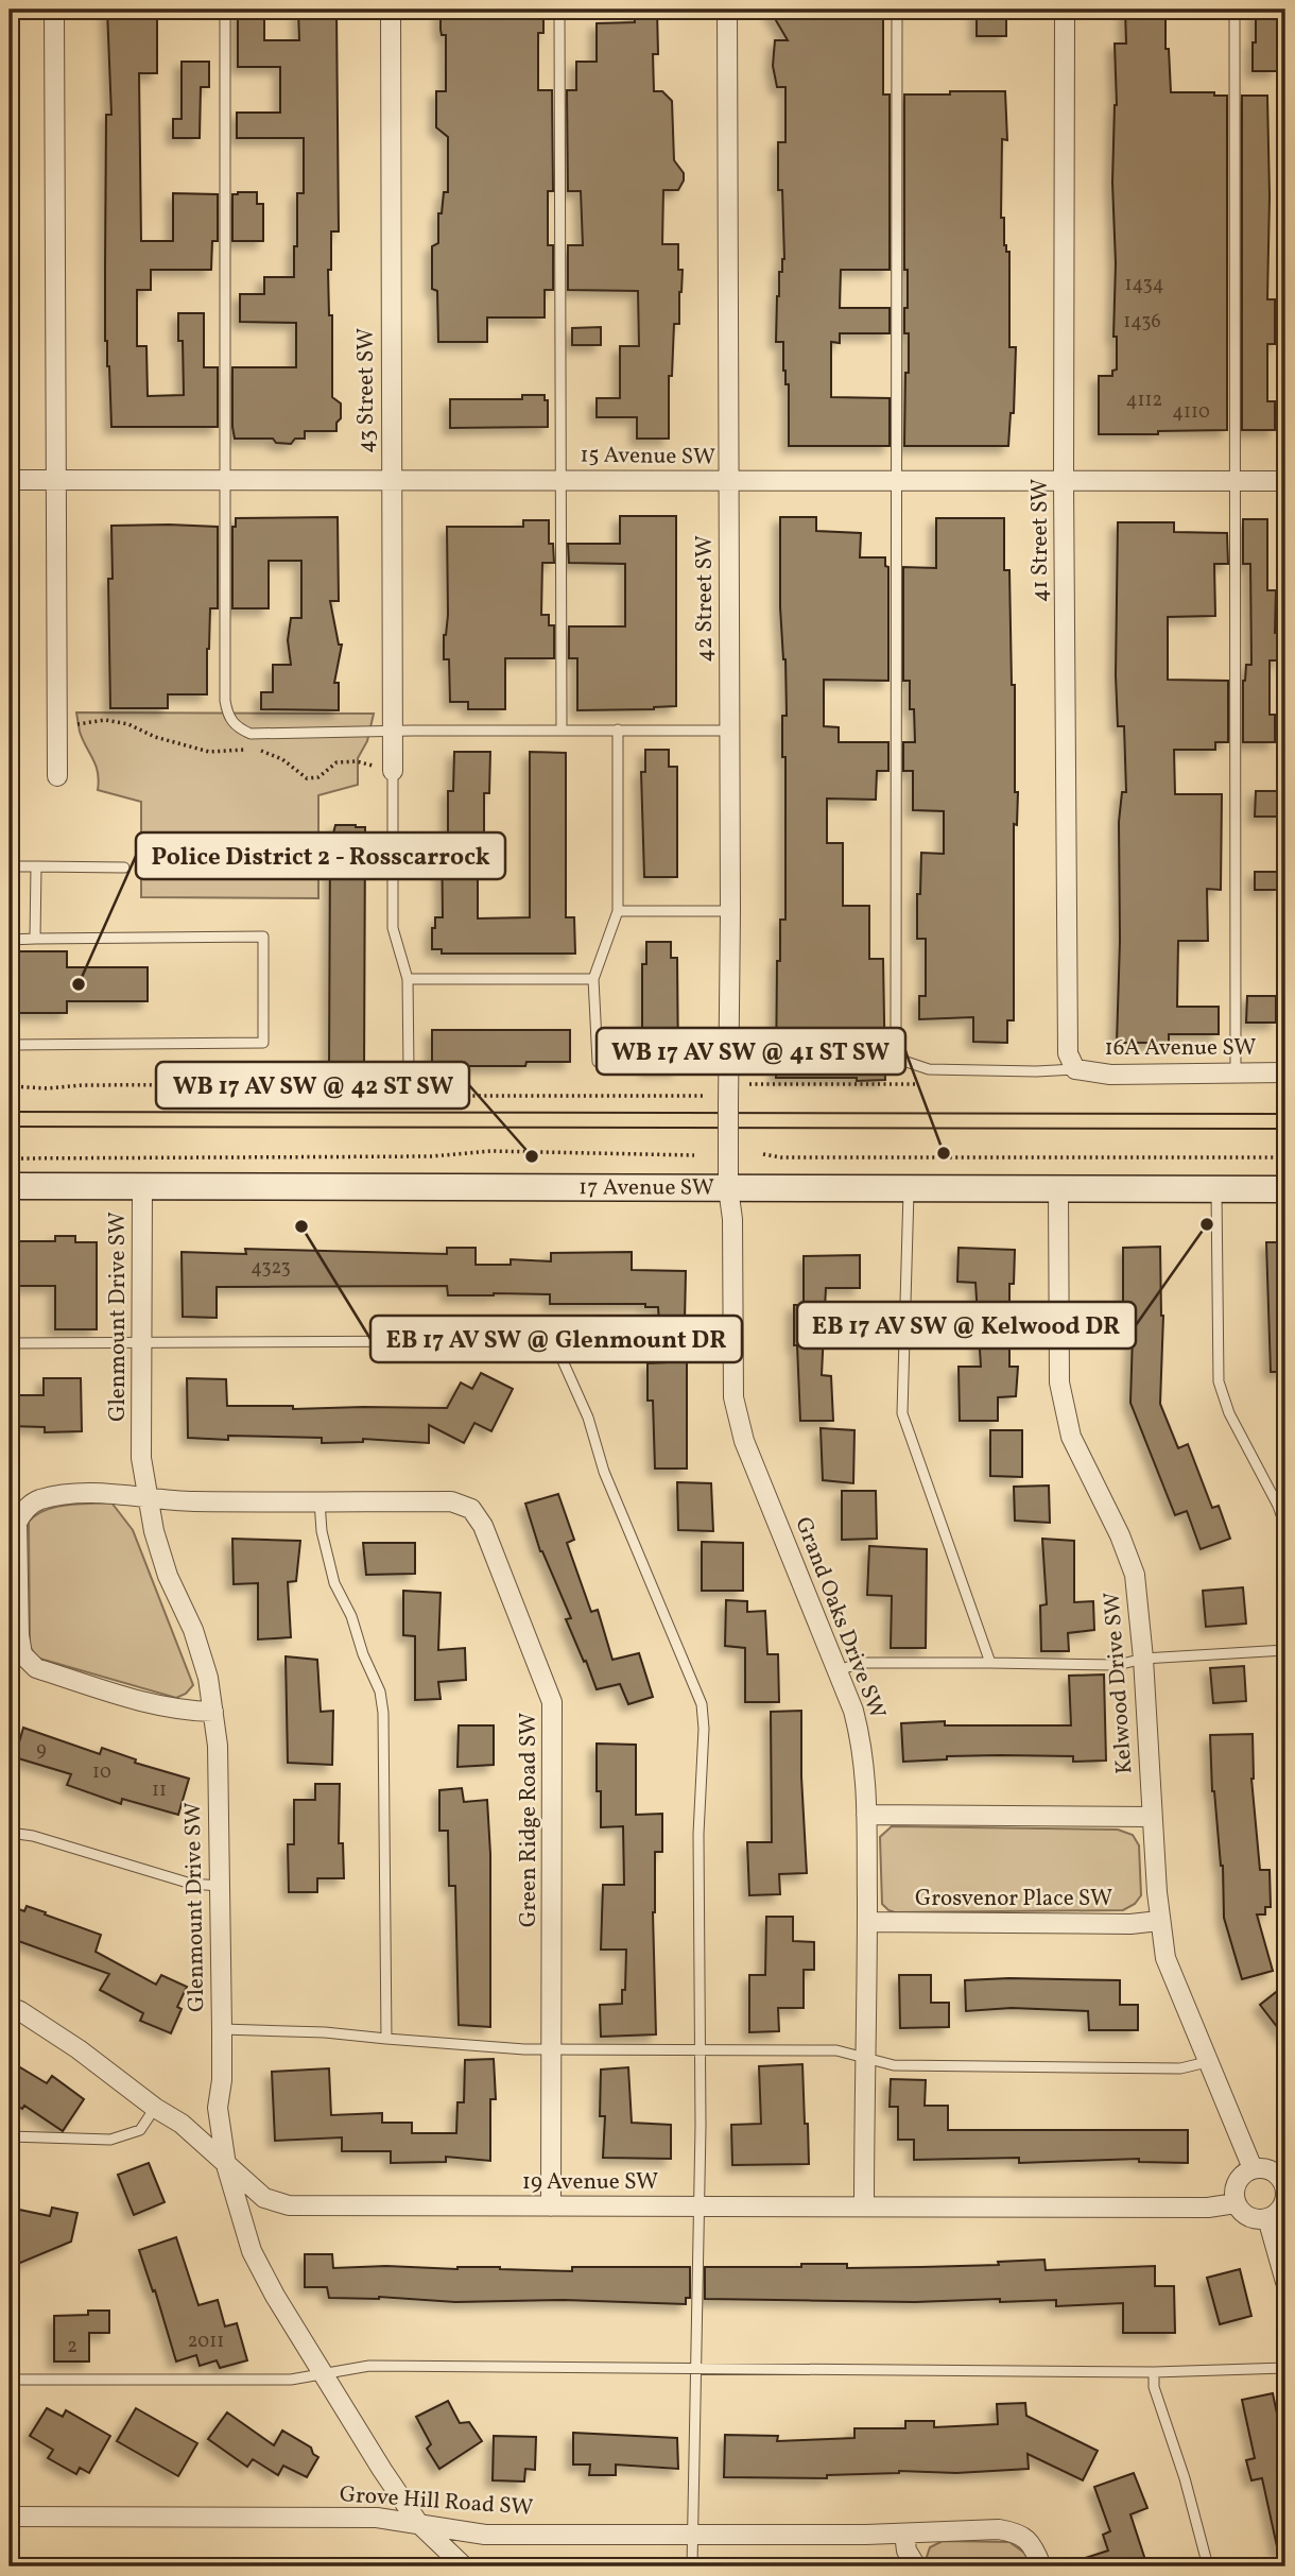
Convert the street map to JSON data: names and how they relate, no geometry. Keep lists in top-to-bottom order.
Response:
{
  "streets": {
    "main road": ["17 Avenue SW"],
    "street": [
      "43 Street SW",
      "15 Avenue SW",
      "41 Street SW",
      "42 Street SW",
      "16A Avenue SW",
      "Glenmount Drive SW",
      "Grand Oaks Drive SW",
      "Kelwood Drive SW",
      "Green Ridge Road SW",
      "Grosvenor Place SW",
      "19 Avenue SW",
      "Grove Hill Road SW"
    ]
  },
  "crossings": [
    ["43 Street SW", "15 Avenue SW"],
    ["15 Avenue SW", "41 Street SW"],
    ["15 Avenue SW", "42 Street SW"],
    ["41 Street SW", "16A Avenue SW"],
    ["42 Street SW", "17 Avenue SW"],
    ["42 Street SW", "Grand Oaks Drive SW"],
    ["17 Avenue SW", "Glenmount Drive SW"],
    ["17 Avenue SW", "Grand Oaks Drive SW"],
    ["17 Avenue SW", "Kelwood Drive SW"],
    ["Glenmount Drive SW", "Green Ridge Road SW"],
    ["Glenmount Drive SW", "19 Avenue SW"],
    ["Glenmount Drive SW", "Grove Hill Road SW"],
    ["Grand Oaks Drive SW", "Grosvenor Place SW"],
    ["Grand Oaks Drive SW", "19 Avenue SW"],
    ["Kelwood Drive SW", "Grosvenor Place SW"],
    ["Kelwood Drive SW", "19 Avenue SW"],
    ["Green Ridge Road SW", "19 Avenue SW"]
  ],
  "places": [
    "Police District 2 - Rosscarrock",
    "WB 17 AV SW @ 41 ST SW",
    "WB 17 AV SW @ 42 ST SW",
    "EB 17 AV SW @ Kelwood DR",
    "EB 17 AV SW @ Glenmount DR"
  ],
  "house_numbers": [
    "1434",
    "1436",
    "4112",
    "4110",
    "4323",
    "9",
    "10",
    "11",
    "2011",
    "2"
  ]
}
